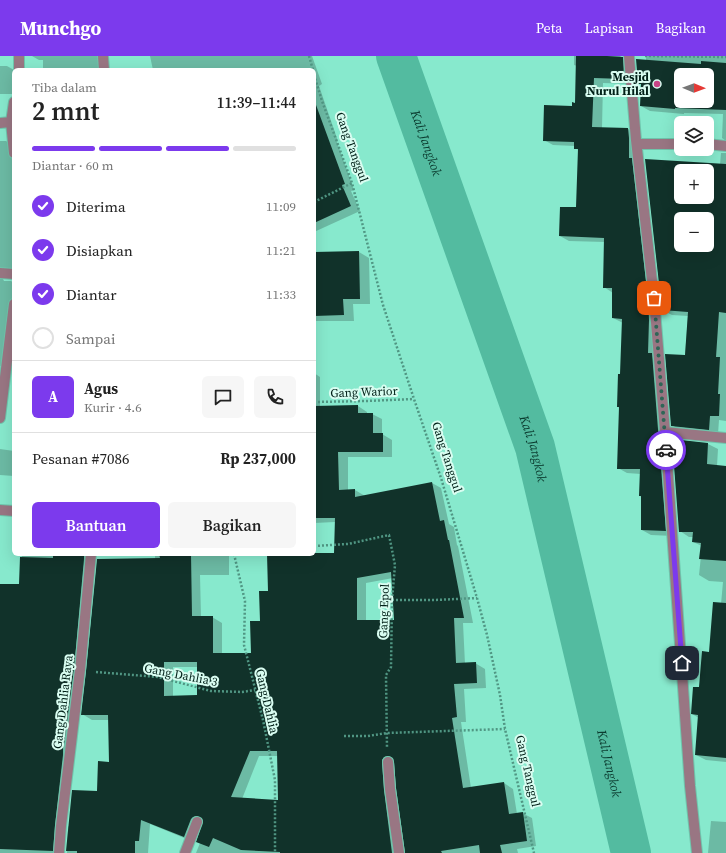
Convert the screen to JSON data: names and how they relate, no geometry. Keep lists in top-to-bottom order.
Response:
{
  "streets": {
    "street": ["Gang Dahlia Raya"],
    "path": [
      "Gang Tanggul",
      "Gang Warior",
      "Gang Epol",
      "Gang Dahlia 3",
      "Gang Dahlia"
    ]
  },
  "crossings": [
    ["Gang Tanggul", "Gang Warior"],
    ["Gang Dahlia 3", "Gang Dahlia"],
    ["Gang Dahlia 3", "Gang Dahlia Raya"]
  ],
  "water": ["Kali Jangkok"],
  "places": ["Mesjid Nurul Hilal"],
  "north": "right",
  "page": {
    "header": "Munchgo",
    "nav": ["Peta", "Lapisan", "Bagikan"],
    "map_buttons": ["+", "−"],
    "heading": ["2 mnt", "Tiba dalam", "11:39–11:44"],
    "panel": [
      "Agus",
      "Kurir · 4.6",
      "Pesanan #7086",
      "Rp 237,000"
    ],
    "bar": "Diantar · 60 m",
    "list": [
      ["Diterima", "11:09"],
      ["Disiapkan", "11:21"],
      ["Diantar", "11:33"],
      "Sampai"
    ],
    "round": "A",
    "buttons": ["Bantuan", "Bagikan"]
  }
}
